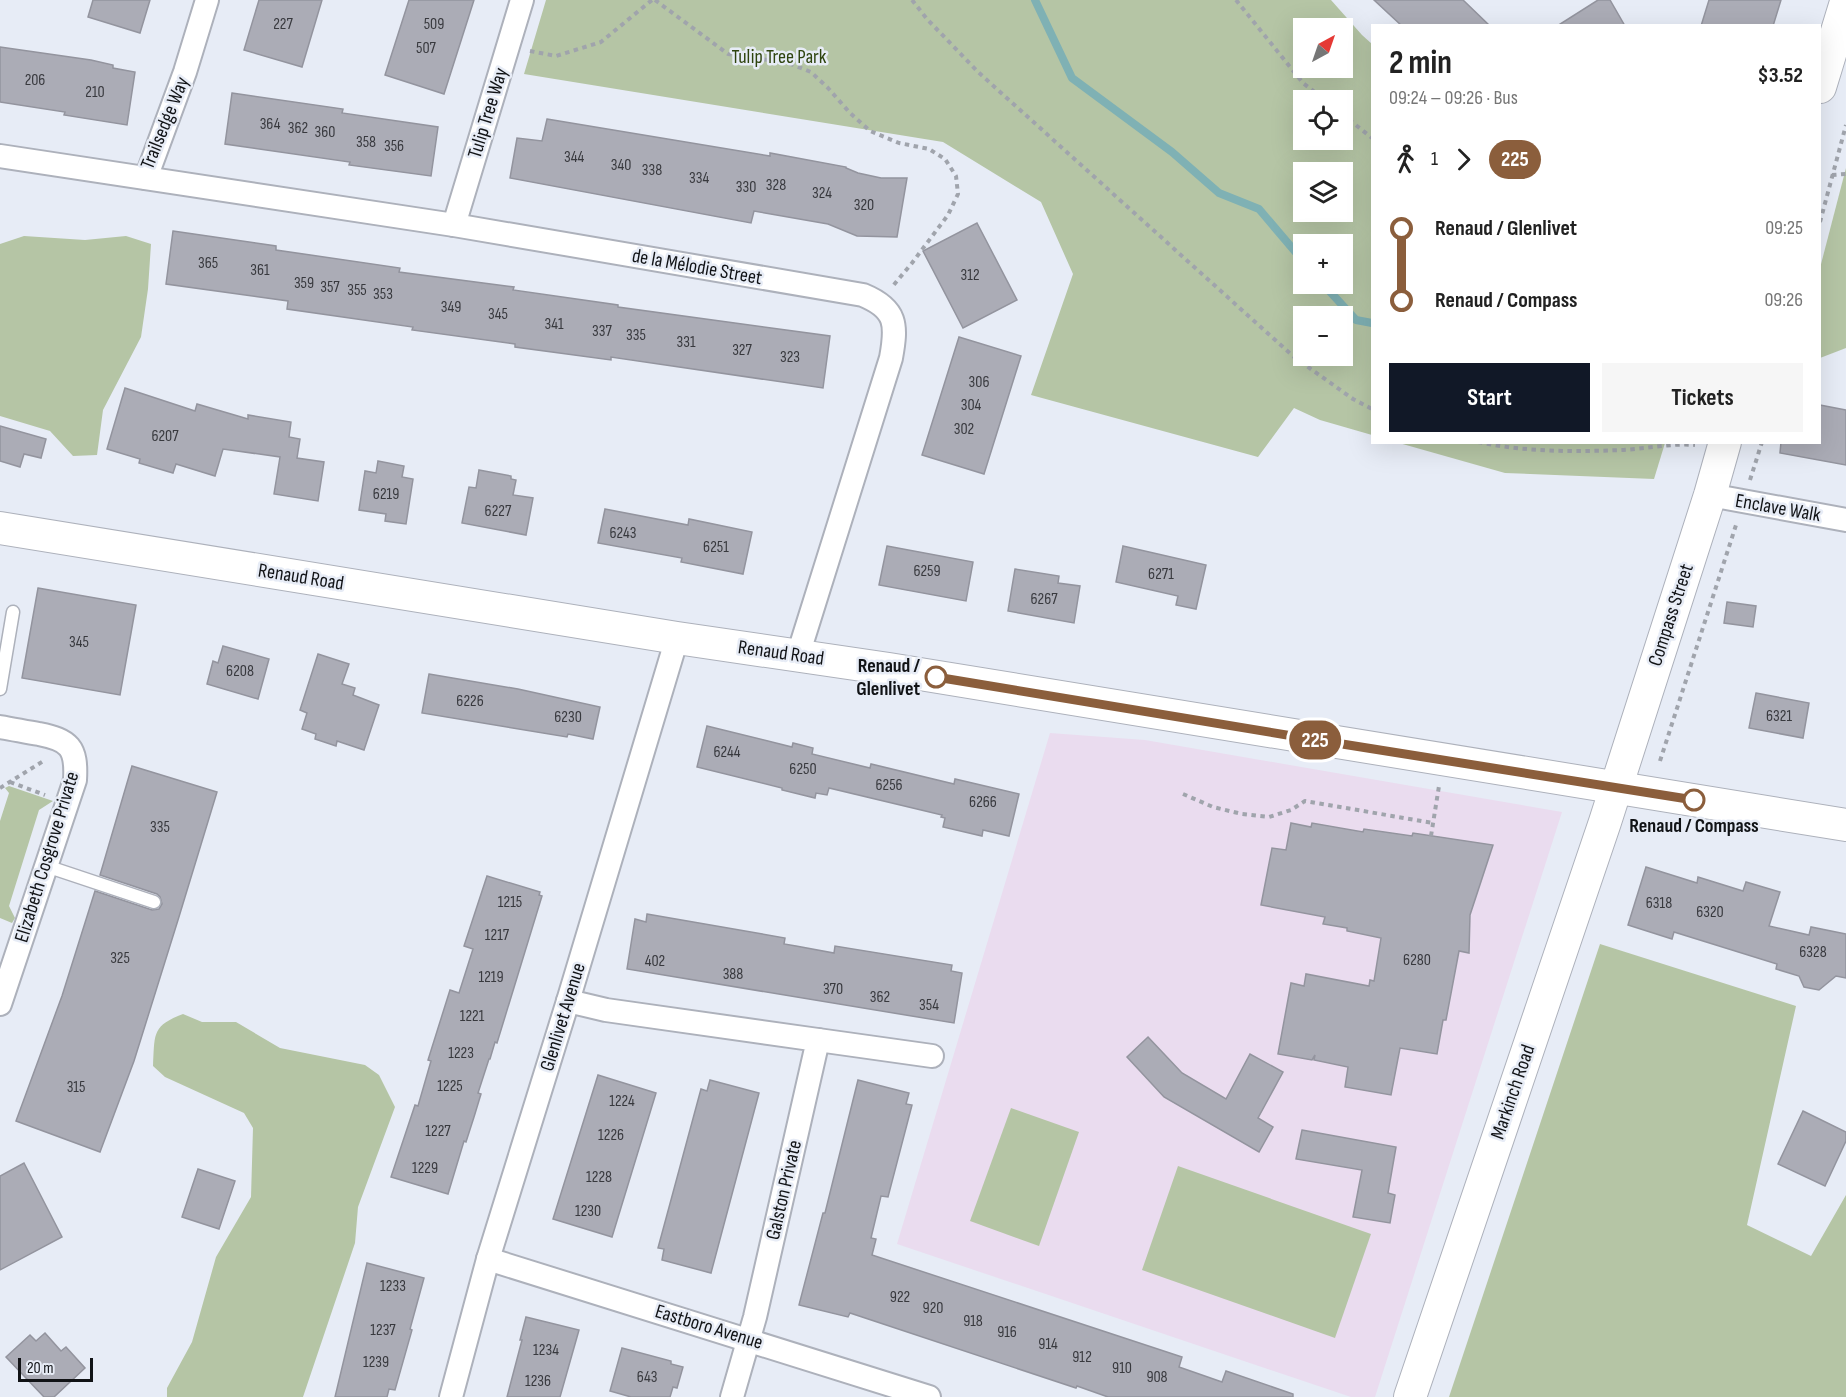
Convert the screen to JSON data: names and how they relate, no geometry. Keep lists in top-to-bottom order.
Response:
{
  "streets": {
    "street": [
      "Tulip Tree Way",
      "Trailsedge Way",
      "de la Mélodie Street",
      "Enclave Walk",
      "Renaud Road",
      "Compass Street",
      "Elizabeth Cosgrove Private",
      "Glenlivet Avenue",
      "Markinch Road",
      "Galston Private",
      "Eastboro Avenue"
    ]
  },
  "crossings": [
    ["Tulip Tree Way", "de la Mélodie Street"],
    ["Trailsedge Way", "de la Mélodie Street"],
    ["de la Mélodie Street", "Renaud Road"],
    ["Enclave Walk", "Compass Street"],
    ["Renaud Road", "Compass Street"],
    ["Renaud Road", "Glenlivet Avenue"],
    ["Renaud Road", "Markinch Road"],
    ["Compass Street", "Markinch Road"],
    ["Glenlivet Avenue", "Eastboro Avenue"],
    ["Galston Private", "Eastboro Avenue"]
  ],
  "parks": ["Tulip Tree Park"],
  "places": ["Renaud / Glenlivet", "Renaud / Compass"],
  "lines": ["bus line 225"],
  "house_numbers": [
    "227",
    "509",
    "507",
    "206",
    "210",
    "364",
    "362",
    "360",
    "358",
    "356",
    "344",
    "340",
    "338",
    "334",
    "328",
    "330",
    "324",
    "320",
    "365",
    "361",
    "312",
    "359",
    "357",
    "355",
    "353",
    "349",
    "345",
    "341",
    "337",
    "335",
    "331",
    "327",
    "323",
    "306",
    "304",
    "302",
    "6207",
    "6219",
    "6227",
    "6243",
    "6251",
    "6259",
    "6271",
    "6267",
    "345",
    "6208",
    "6226",
    "6321",
    "6230",
    "6244",
    "6250",
    "6256",
    "6266",
    "335",
    "1215",
    "6318",
    "6320",
    "1217",
    "6328",
    "325",
    "6280",
    "402",
    "388",
    "1219",
    "370",
    "362",
    "354",
    "1221",
    "1223",
    "1225",
    "315",
    "1224",
    "1227",
    "1226",
    "1229",
    "1228",
    "1230",
    "1233",
    "922",
    "920",
    "918",
    "1237",
    "916",
    "914",
    "1234",
    "912",
    "1239",
    "910",
    "643",
    "908",
    "1236"
  ],
  "scale_bar": "20 m",
  "north": "top right",
  "page": {
    "on_map": "225",
    "map_buttons": ["+", "−"],
    "heading": ["2 min", "09:24 – 09:26 · Bus", "$3.52"],
    "legs": ["1", "225"],
    "list": [
      {
        "name": "Renaud / Glenlivet",
        "value": "09:25"
      },
      {
        "name": "Renaud / Compass",
        "value": "09:26"
      }
    ],
    "buttons": ["Start", "Tickets"],
    "scale": "20 m"
  }
}
